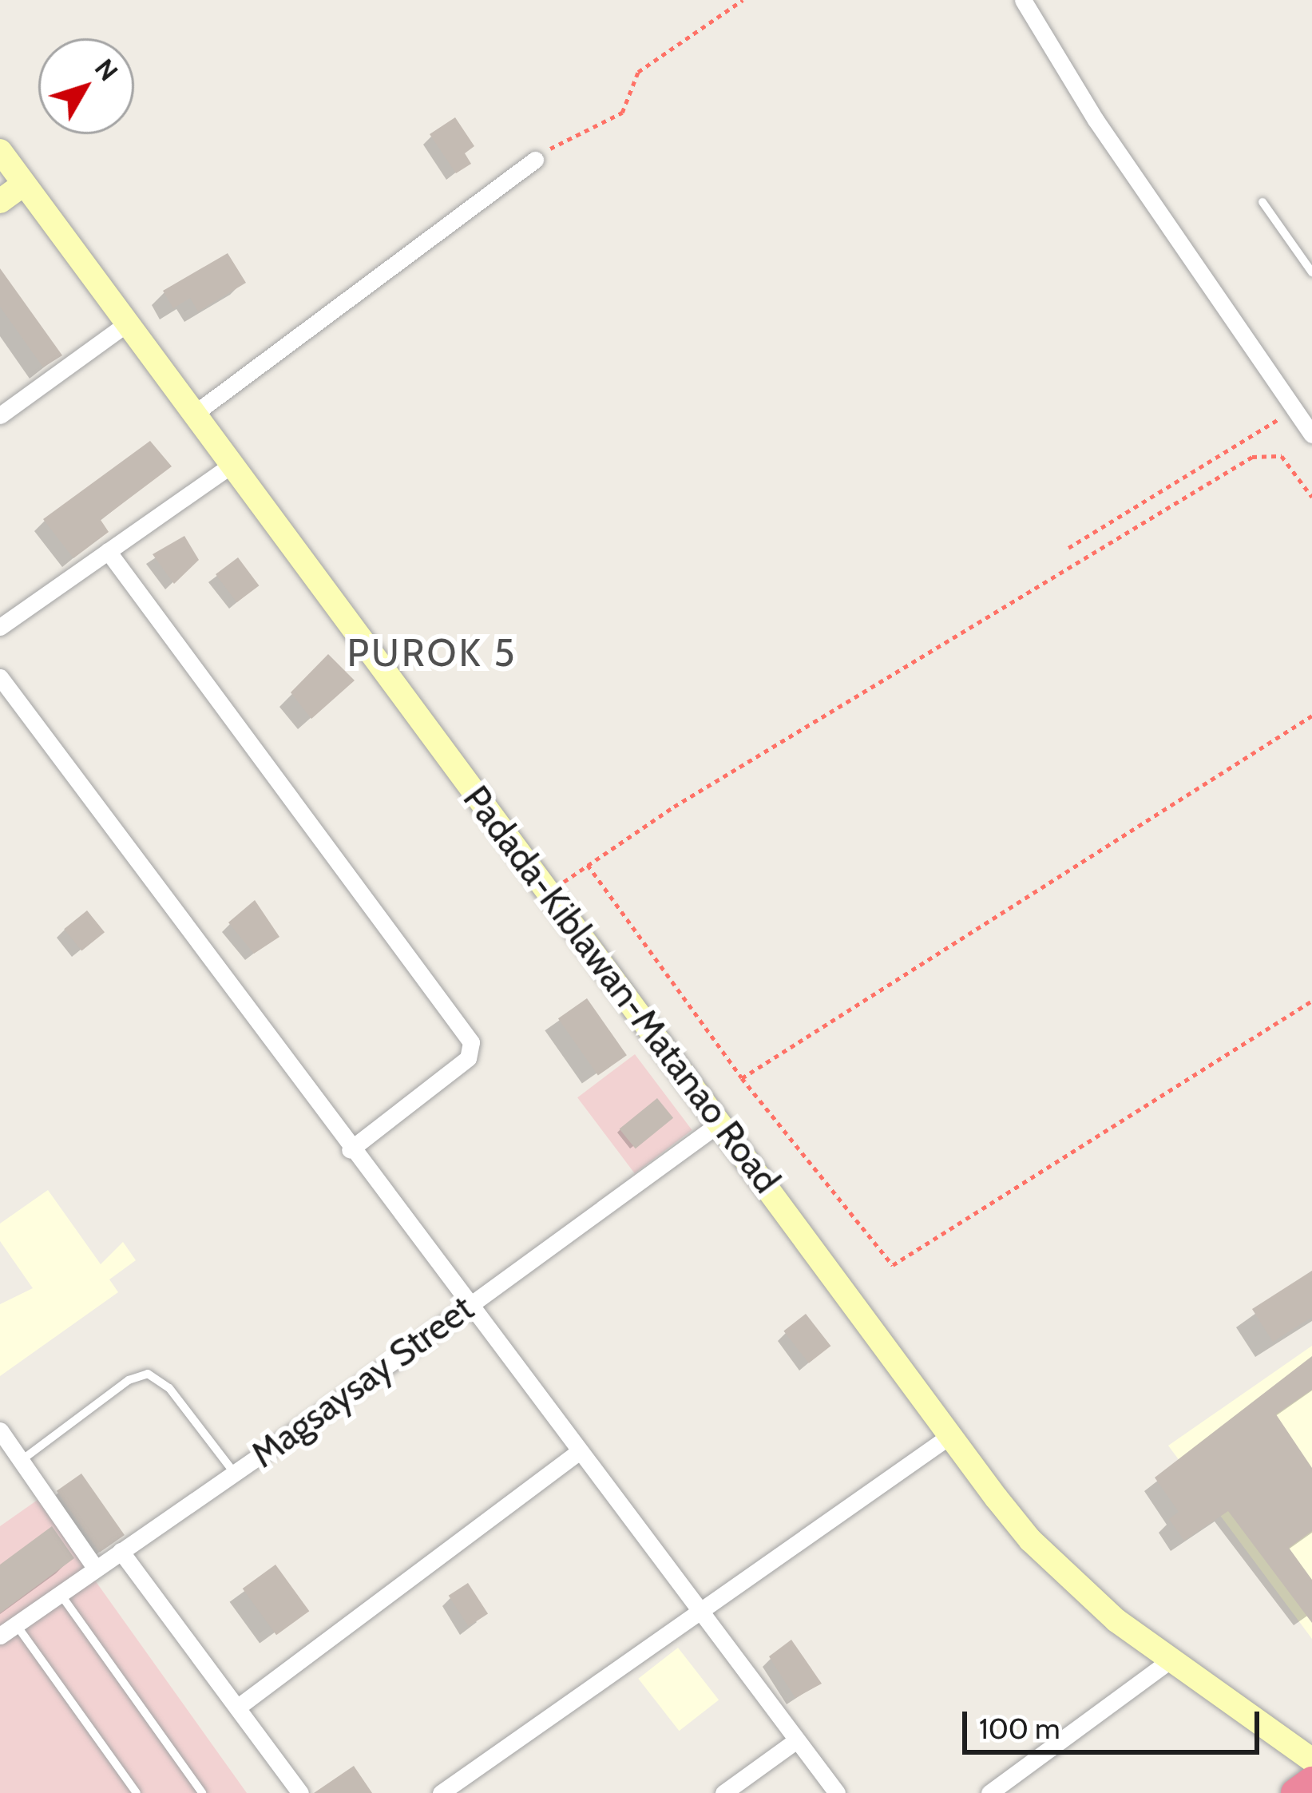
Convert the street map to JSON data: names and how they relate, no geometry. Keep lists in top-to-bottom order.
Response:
{
  "streets": {
    "main road": ["Padada-Kiblawan-Matanao Road"],
    "street": ["Magsaysay Street"]
  },
  "crossings": [
    ["Padada-Kiblawan-Matanao Road", "Magsaysay Street"]
  ],
  "districts": ["PUROK 5"],
  "scale_bar": "100 m",
  "north": "top right"
}
